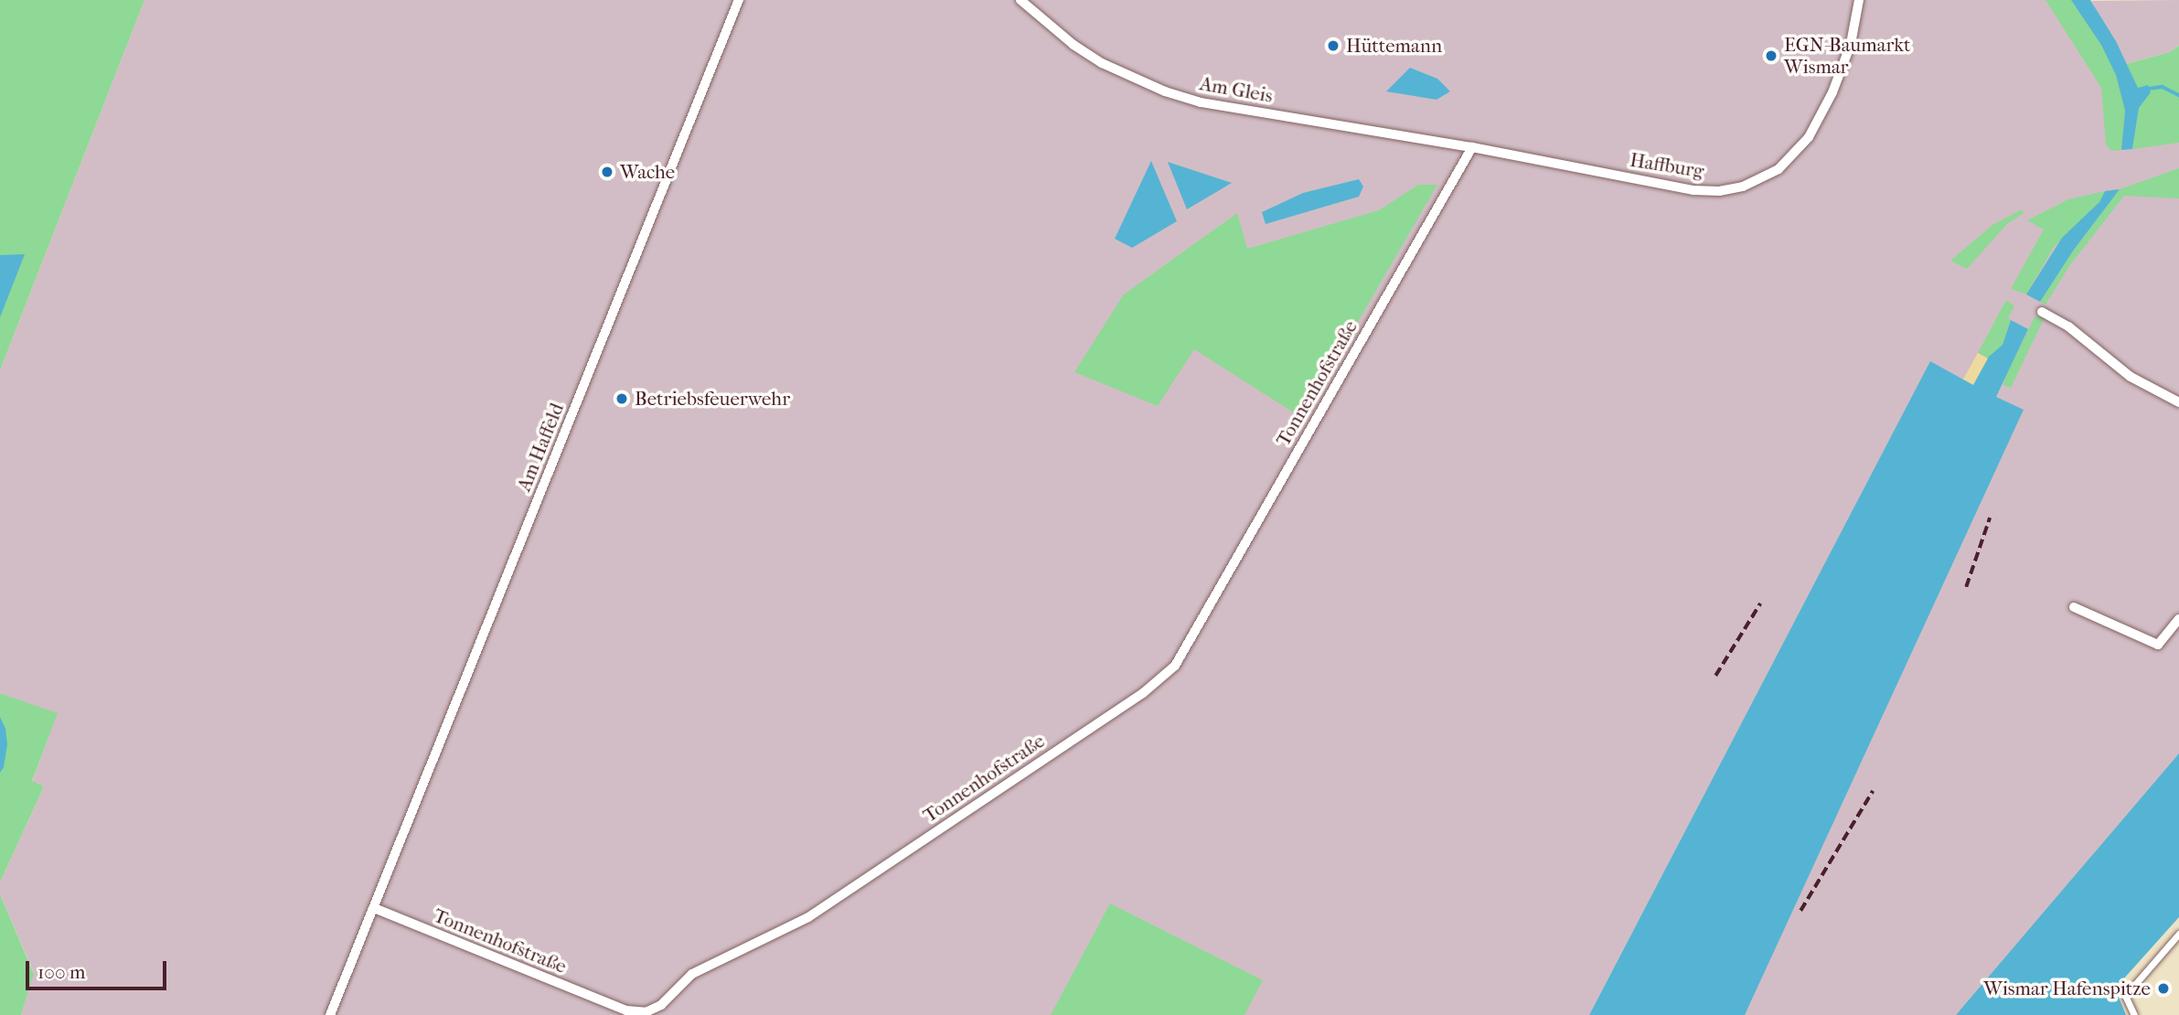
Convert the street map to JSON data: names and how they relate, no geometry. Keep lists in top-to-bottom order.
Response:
{
  "streets": {
    "street": [
      "Am Gleis",
      "Haffburg",
      "Tonnenhofstraße",
      "Am Haffeld"
    ]
  },
  "crossings": [
    ["Am Gleis", "Haffburg"],
    ["Am Gleis", "Tonnenhofstraße"],
    ["Haffburg", "Tonnenhofstraße"],
    ["Tonnenhofstraße", "Am Haffeld"]
  ],
  "places": [
    "Hüttemann",
    "EGN-Baumarkt Wismar",
    "Wache",
    "Betriebsfeuerwehr",
    "Wismar Hafenspitze"
  ],
  "scale_bar": "100 m"
}
